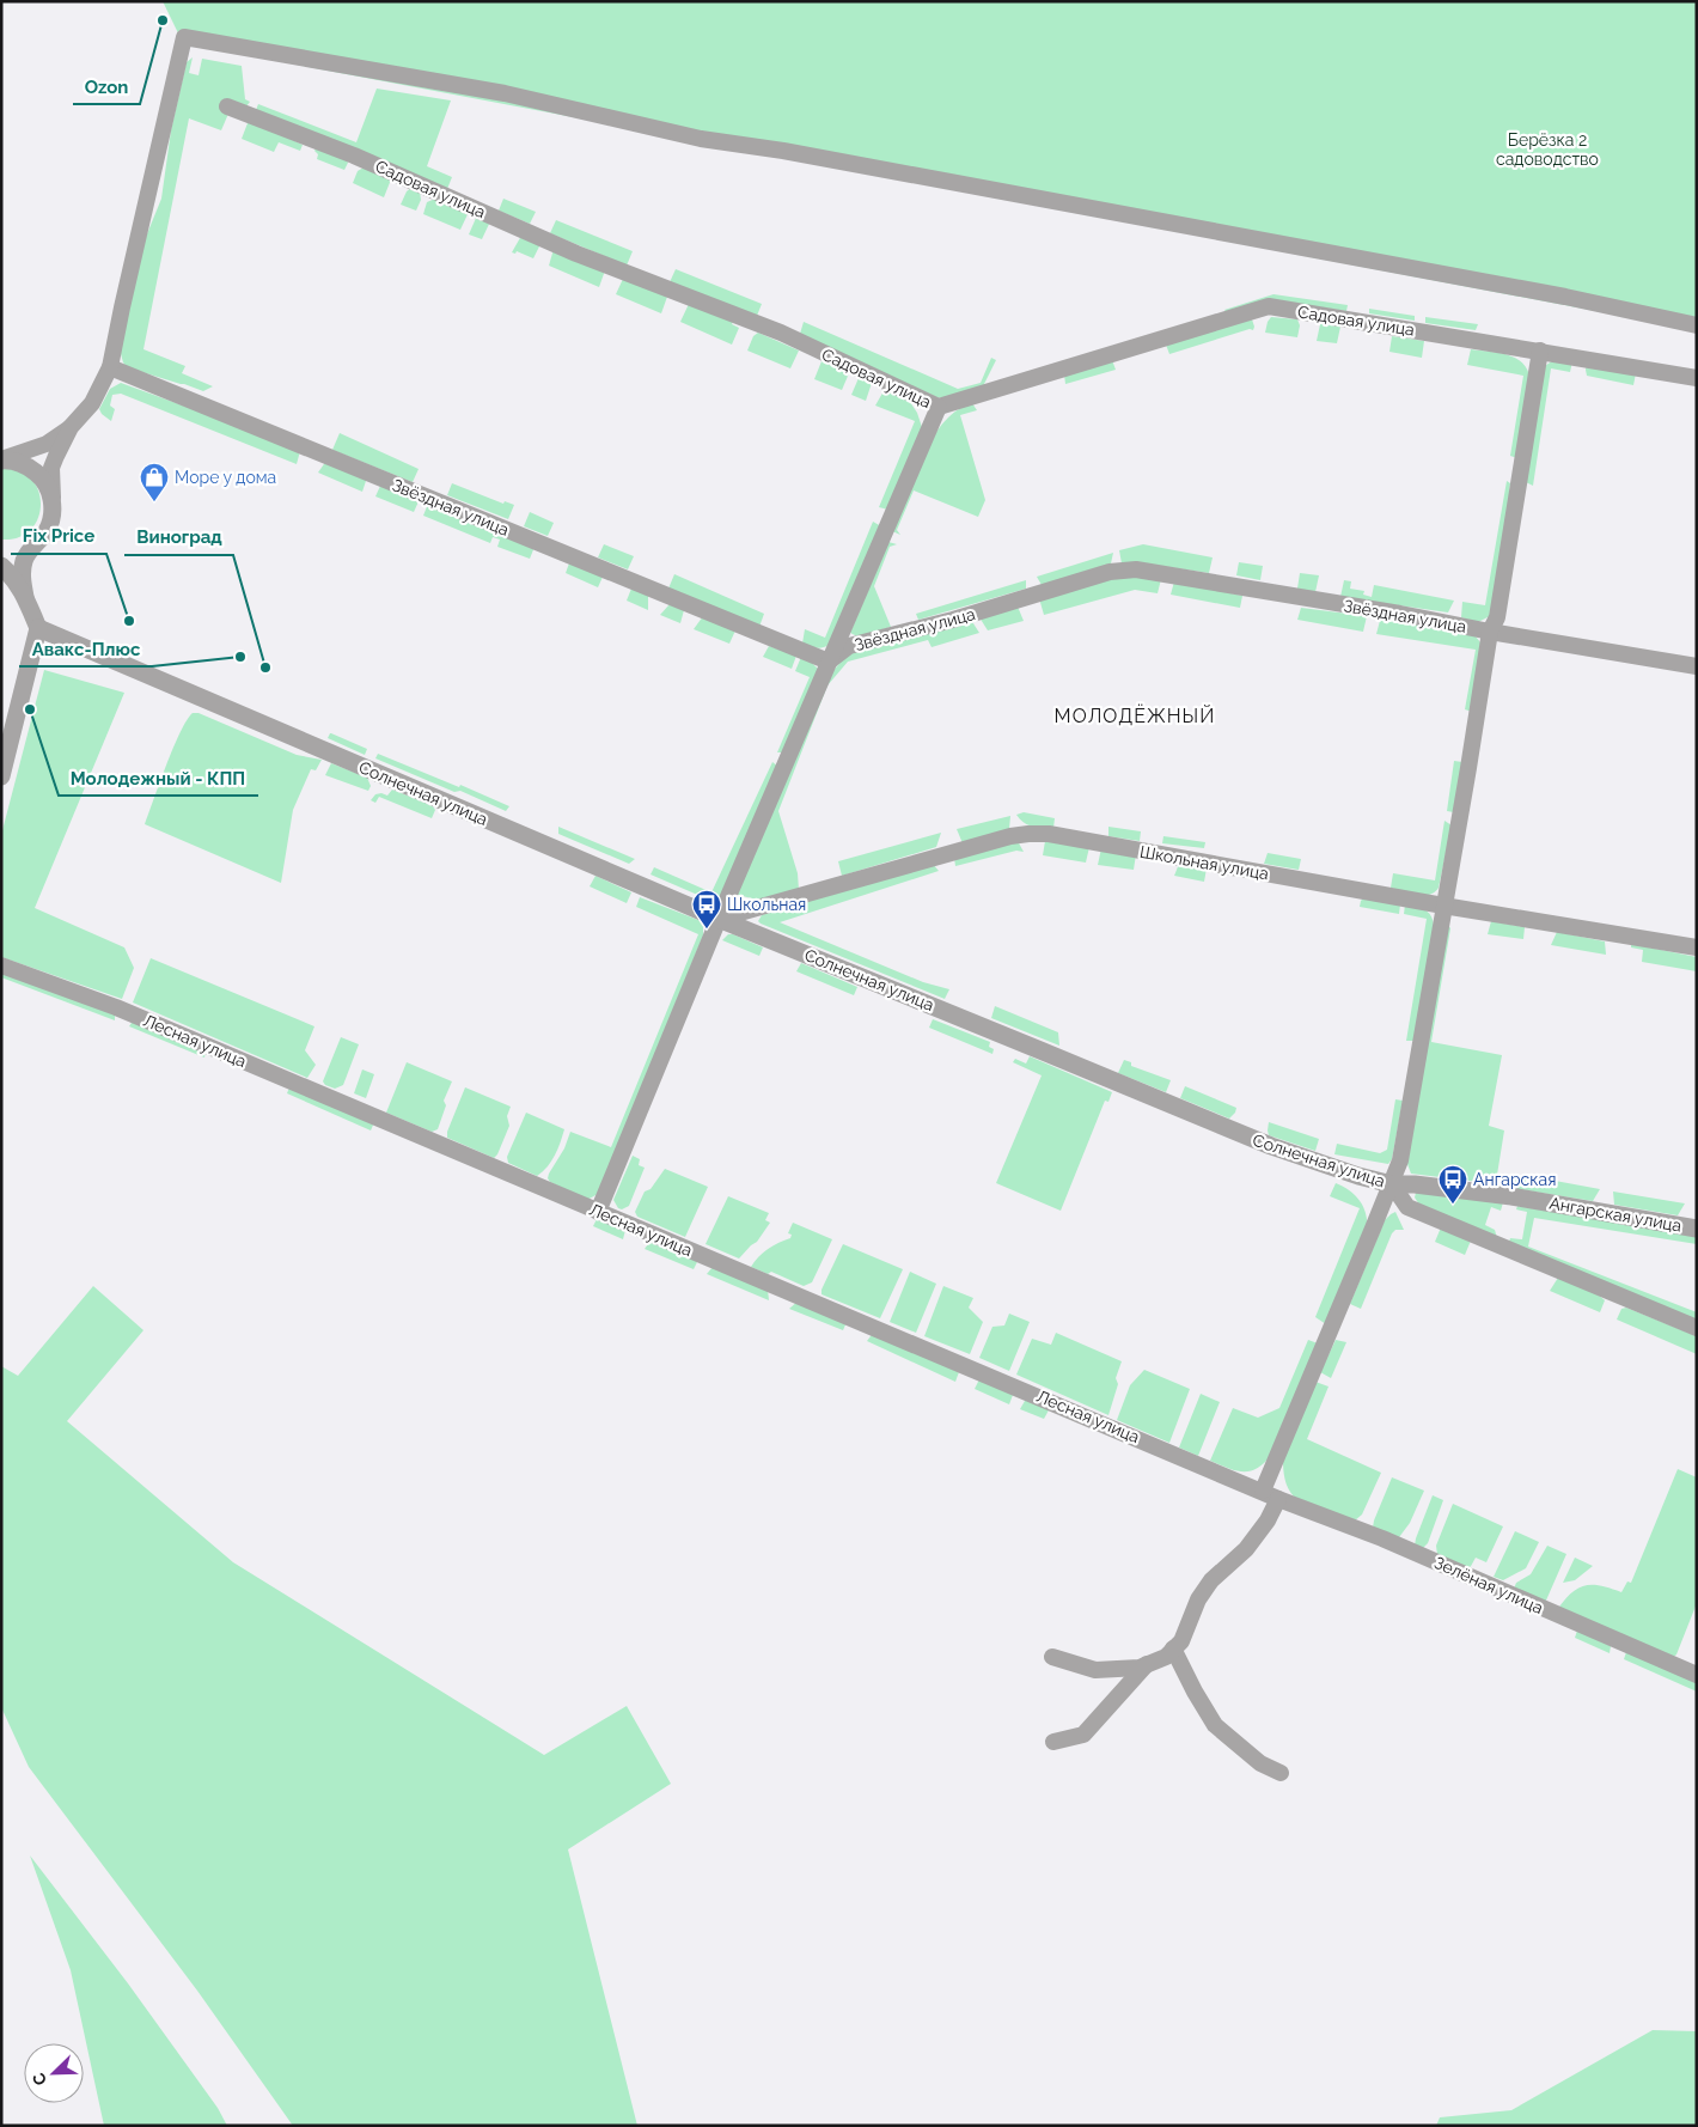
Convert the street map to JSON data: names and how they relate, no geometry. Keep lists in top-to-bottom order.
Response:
{
  "streets": {
    "street": [
      "Садовая улица",
      "Звёздная улица",
      "Солнечная улица",
      "Школьная улица",
      "Лесная улица",
      "Ангарская улица",
      "Зелёная улица"
    ]
  },
  "crossings": [
    ["Солнечная улица", "Школьная улица"],
    ["Солнечная улица", "Ангарская улица"],
    ["Лесная улица", "Зелёная улица"]
  ],
  "districts": ["МОЛОДЁЖНЫЙ"],
  "parks": ["Берёзка 2 садоводство"],
  "places": {
    "other": [
      "Ozon",
      "Fix Price",
      "Авакс-Плюс",
      "Виноград",
      "Молодежный - КПП"
    ],
    "shop": ["Море у дома"],
    "bus stop": ["Школьная", "Ангарская"]
  },
  "north": "bottom left"
}
